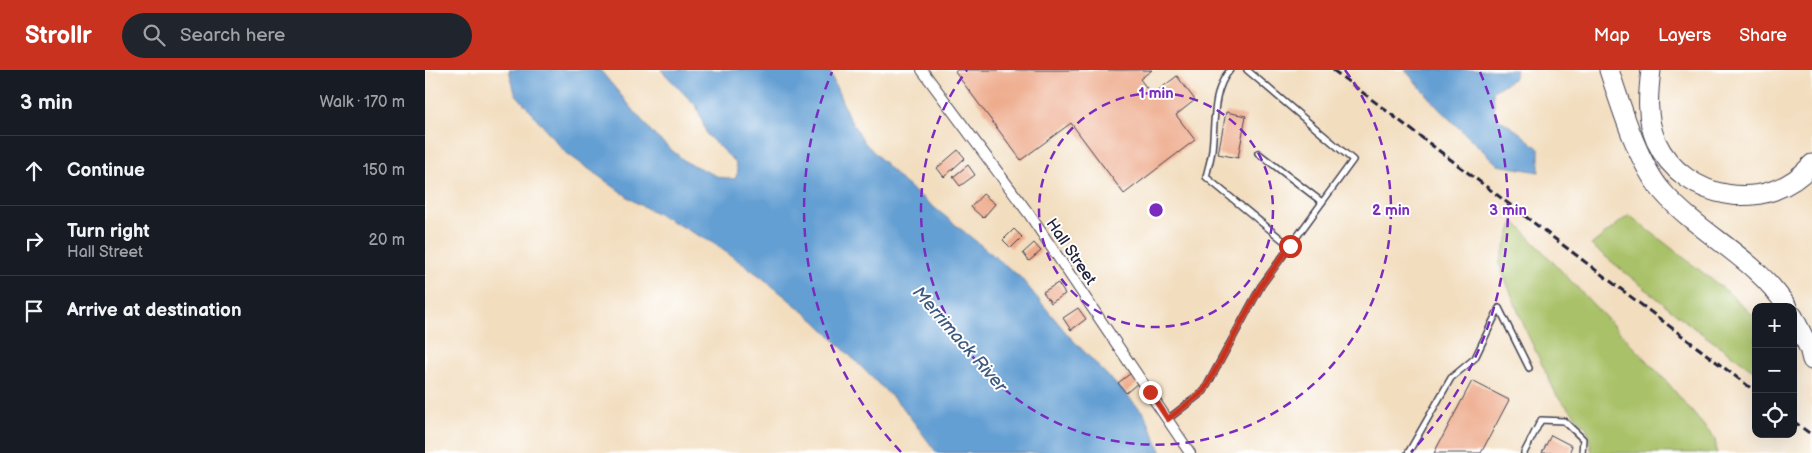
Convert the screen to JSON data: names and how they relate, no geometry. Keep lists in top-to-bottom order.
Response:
{
  "streets": {
    "street": ["Hall Street"]
  },
  "water": ["Merrimack River"],
  "page": {
    "header": "Strollr",
    "search": "Search here",
    "nav": ["Map", "Layers", "Share"],
    "heading": ["3 min", "Walk · 170 m"],
    "list": [
      ["Continue", "150 m"],
      ["Turn right", "Hall Street", "20 m"],
      "Arrive at destination"
    ],
    "map_buttons": ["+", "−"]
  },
  "rings": ["1 min", "2 min", "3 min"]
}
